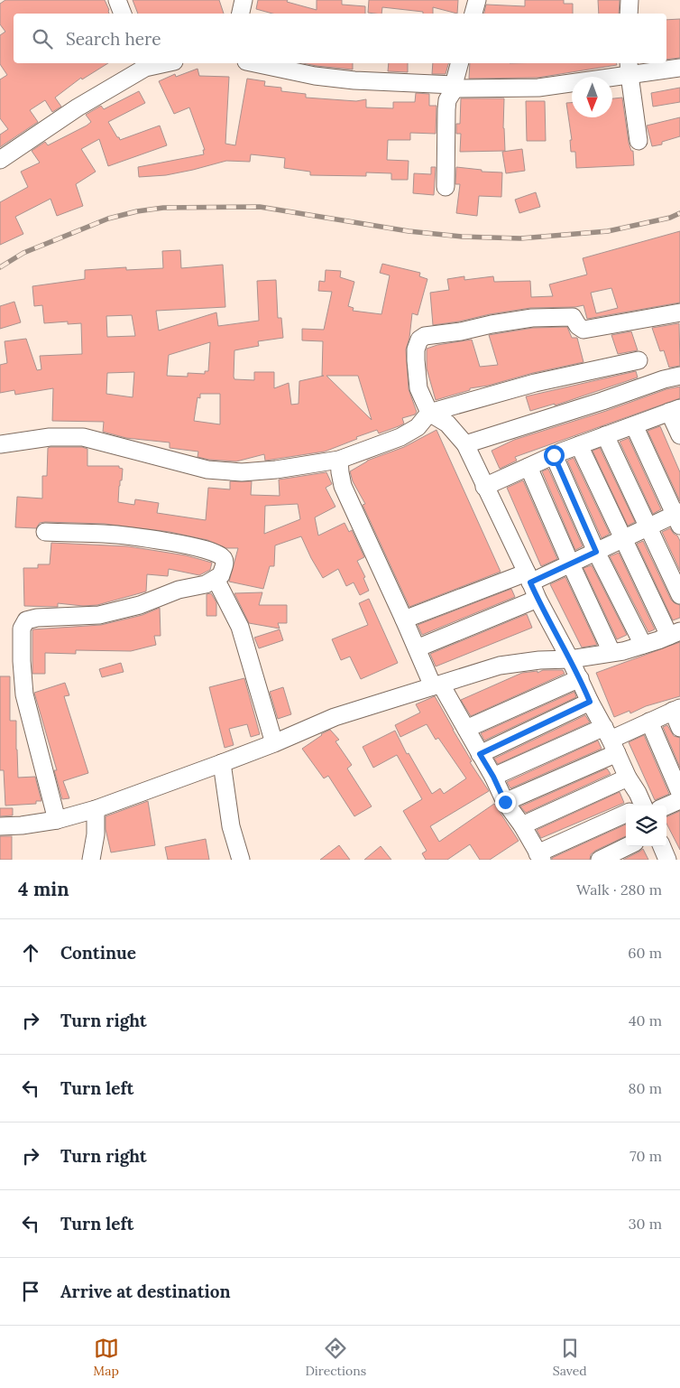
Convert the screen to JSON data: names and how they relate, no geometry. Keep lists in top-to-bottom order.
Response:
{
  "north": "bottom",
  "page": {
    "search": "Search here",
    "heading": ["4 min", "Walk · 280 m"],
    "list": [
      ["Continue", "60 m"],
      ["Turn right", "40 m"],
      ["Turn left", "80 m"],
      ["Turn right", "70 m"],
      ["Turn left", "30 m"],
      "Arrive at destination"
    ],
    "nav": ["Map", "Directions", "Saved"]
  }
}
